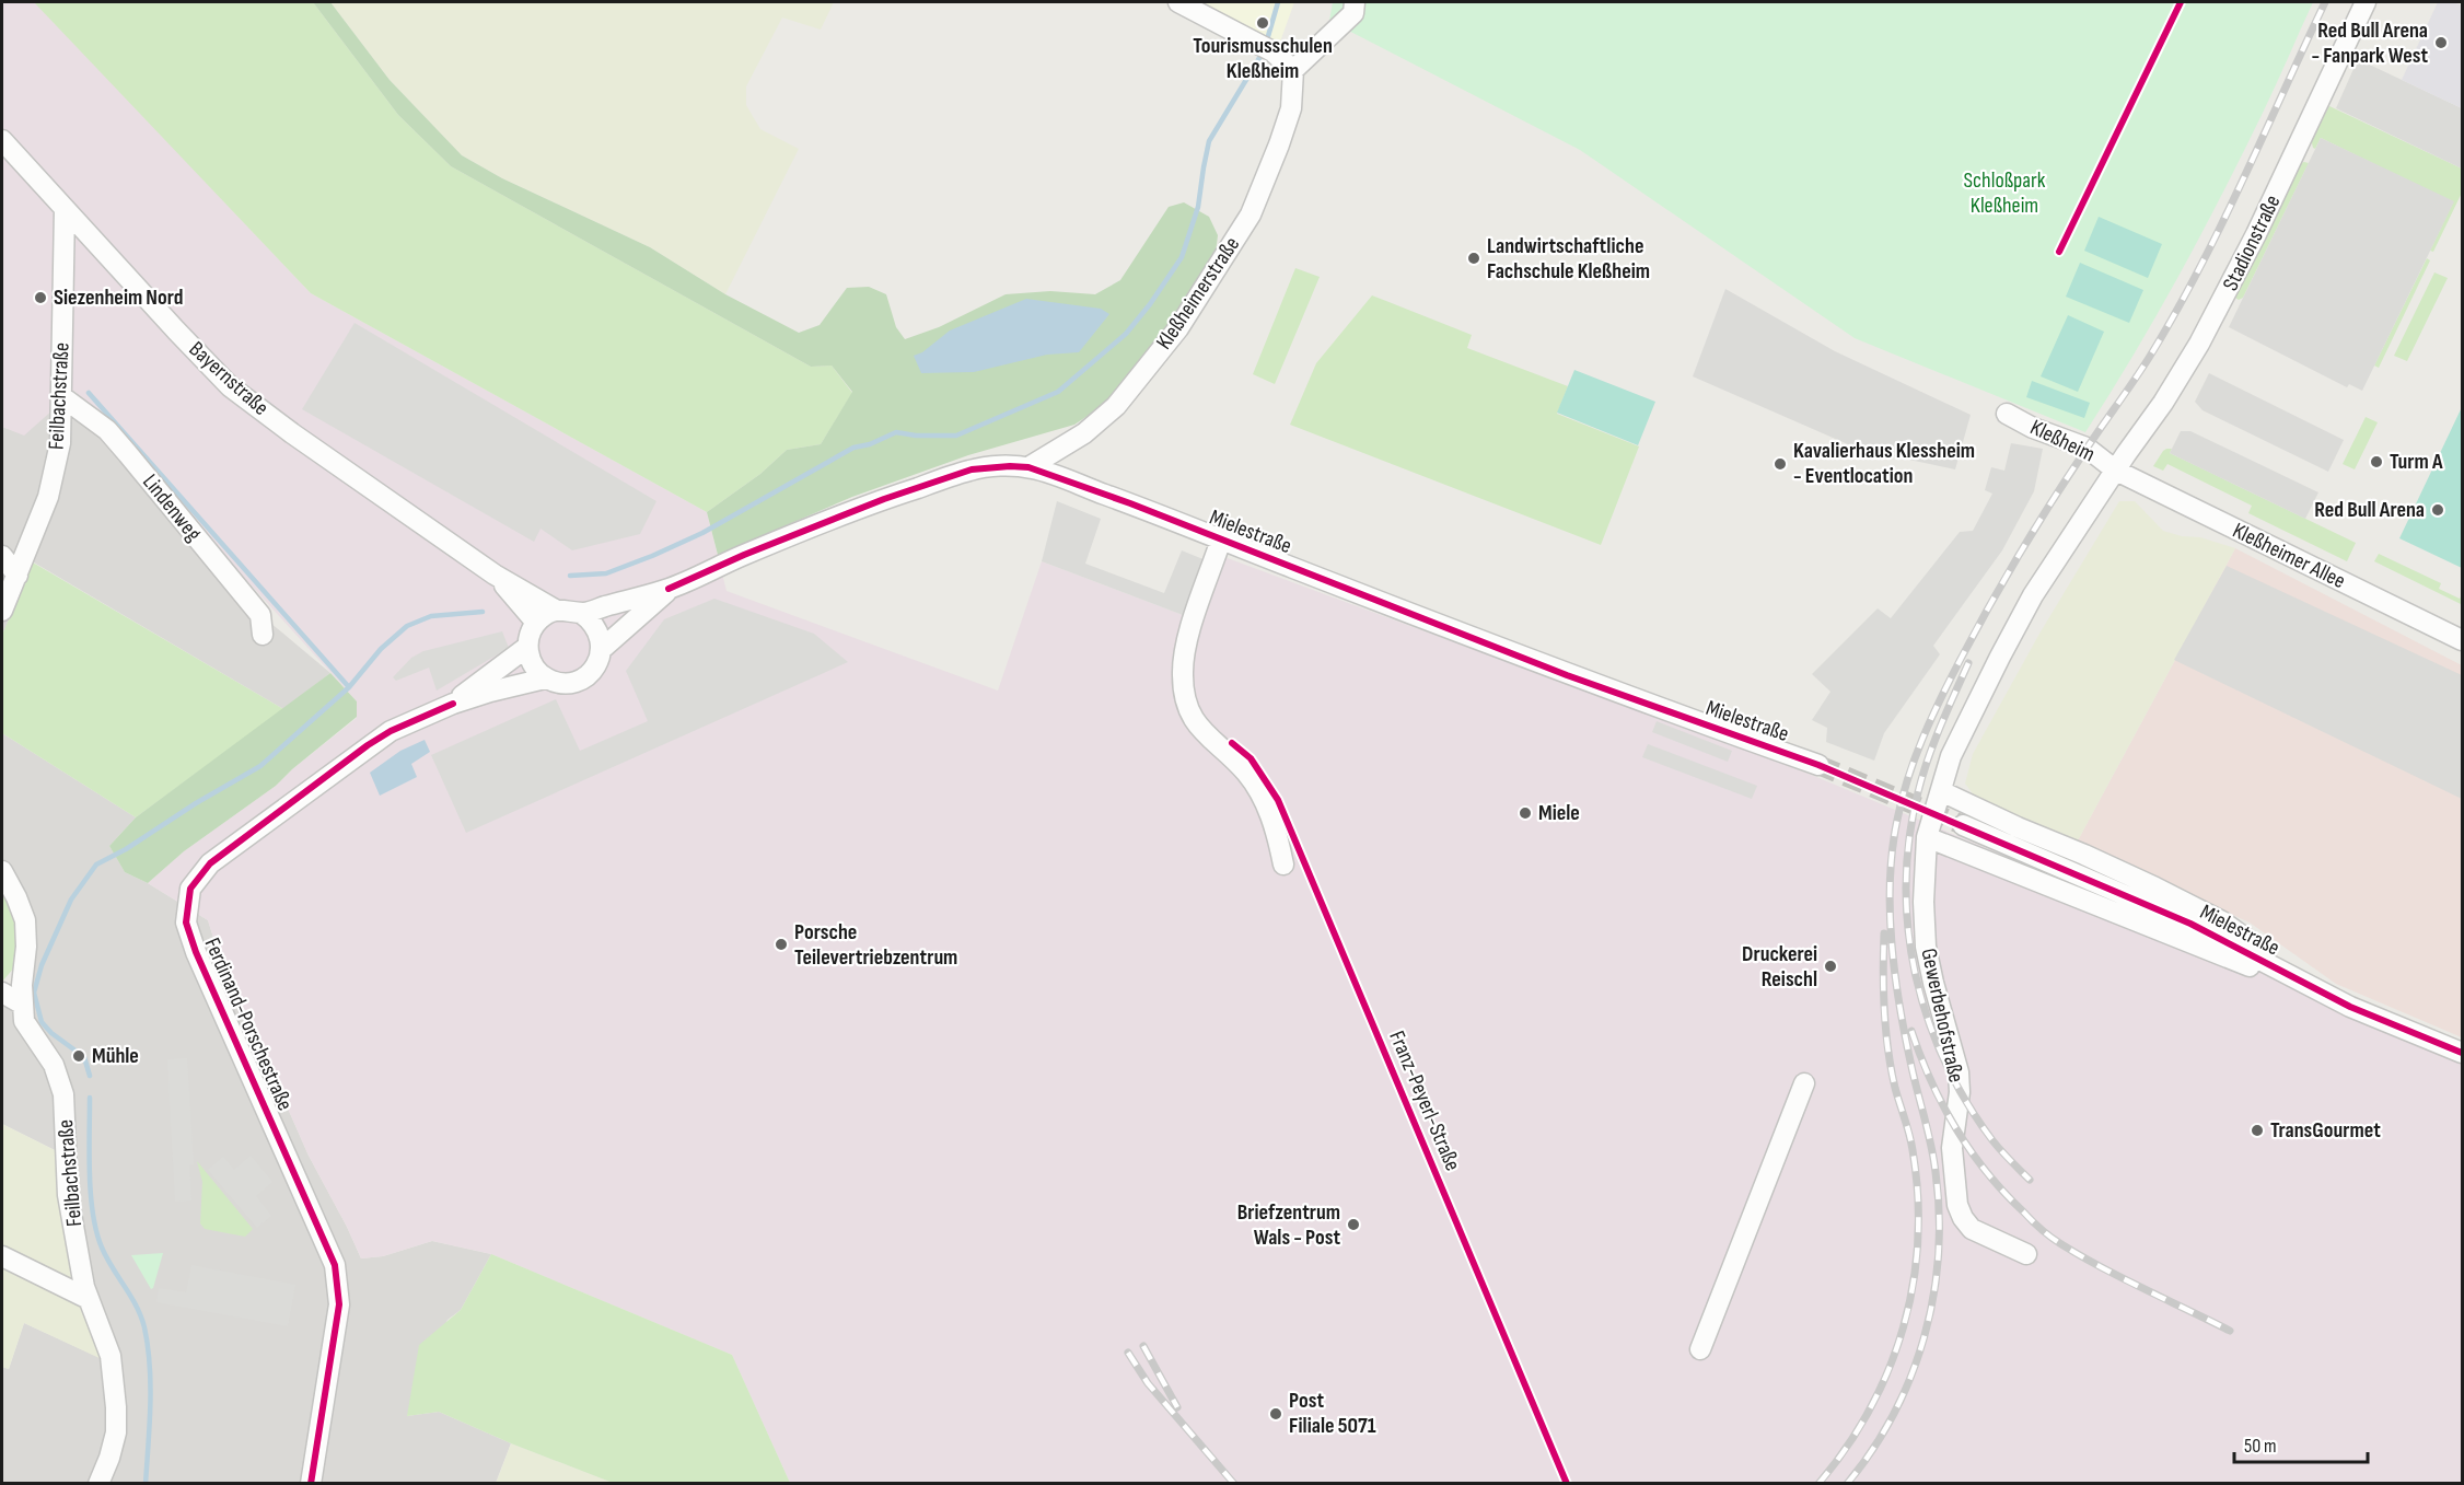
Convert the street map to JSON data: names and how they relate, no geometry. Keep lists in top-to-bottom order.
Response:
{
  "streets": {
    "street": [
      "Stadionstraße",
      "Kleßheimerstraße",
      "Bayernstraße",
      "Feilbachstraße",
      "Kleßheim",
      "Lindenweg",
      "Mielestraße",
      "Kleßheimer Allee",
      "Gewerbehofstraße",
      "Ferdinand-Porschestraße"
    ],
    "cycle path": ["Franz-Peyerl-Straße"]
  },
  "crossings": [
    ["Stadionstraße", "Kleßheim"],
    ["Stadionstraße", "Kleßheimer Allee"],
    ["Stadionstraße", "Gewerbehofstraße"],
    ["Kleßheimerstraße", "Mielestraße"],
    ["Bayernstraße", "Feilbachstraße"],
    ["Bayernstraße", "Mielestraße"],
    ["Bayernstraße", "Ferdinand-Porschestraße"],
    ["Feilbachstraße", "Lindenweg"],
    ["Kleßheim", "Kleßheimer Allee"],
    ["Kleßheim", "Gewerbehofstraße"],
    ["Mielestraße", "Gewerbehofstraße"],
    ["Mielestraße", "Ferdinand-Porschestraße"],
    ["Kleßheimer Allee", "Gewerbehofstraße"]
  ],
  "parks": ["Schloßpark Kleßheim"],
  "places": [
    "Tourismusschulen Kleßheim",
    "Red Bull Arena - Fanpark West",
    "Landwirtschaftliche Fachschule Kleßheim",
    "Siezenheim Nord",
    "Turm A",
    "Kavalierhaus Klessheim - Eventlocation",
    "Red Bull Arena",
    "Miele",
    "Porsche Teilevertriebzentrum",
    "Druckerei Reischl",
    "Mühle",
    "TransGourmet",
    "Briefzentrum Wals - Post",
    "Post Filiale 5071"
  ],
  "scale_bar": "50 m"
}
